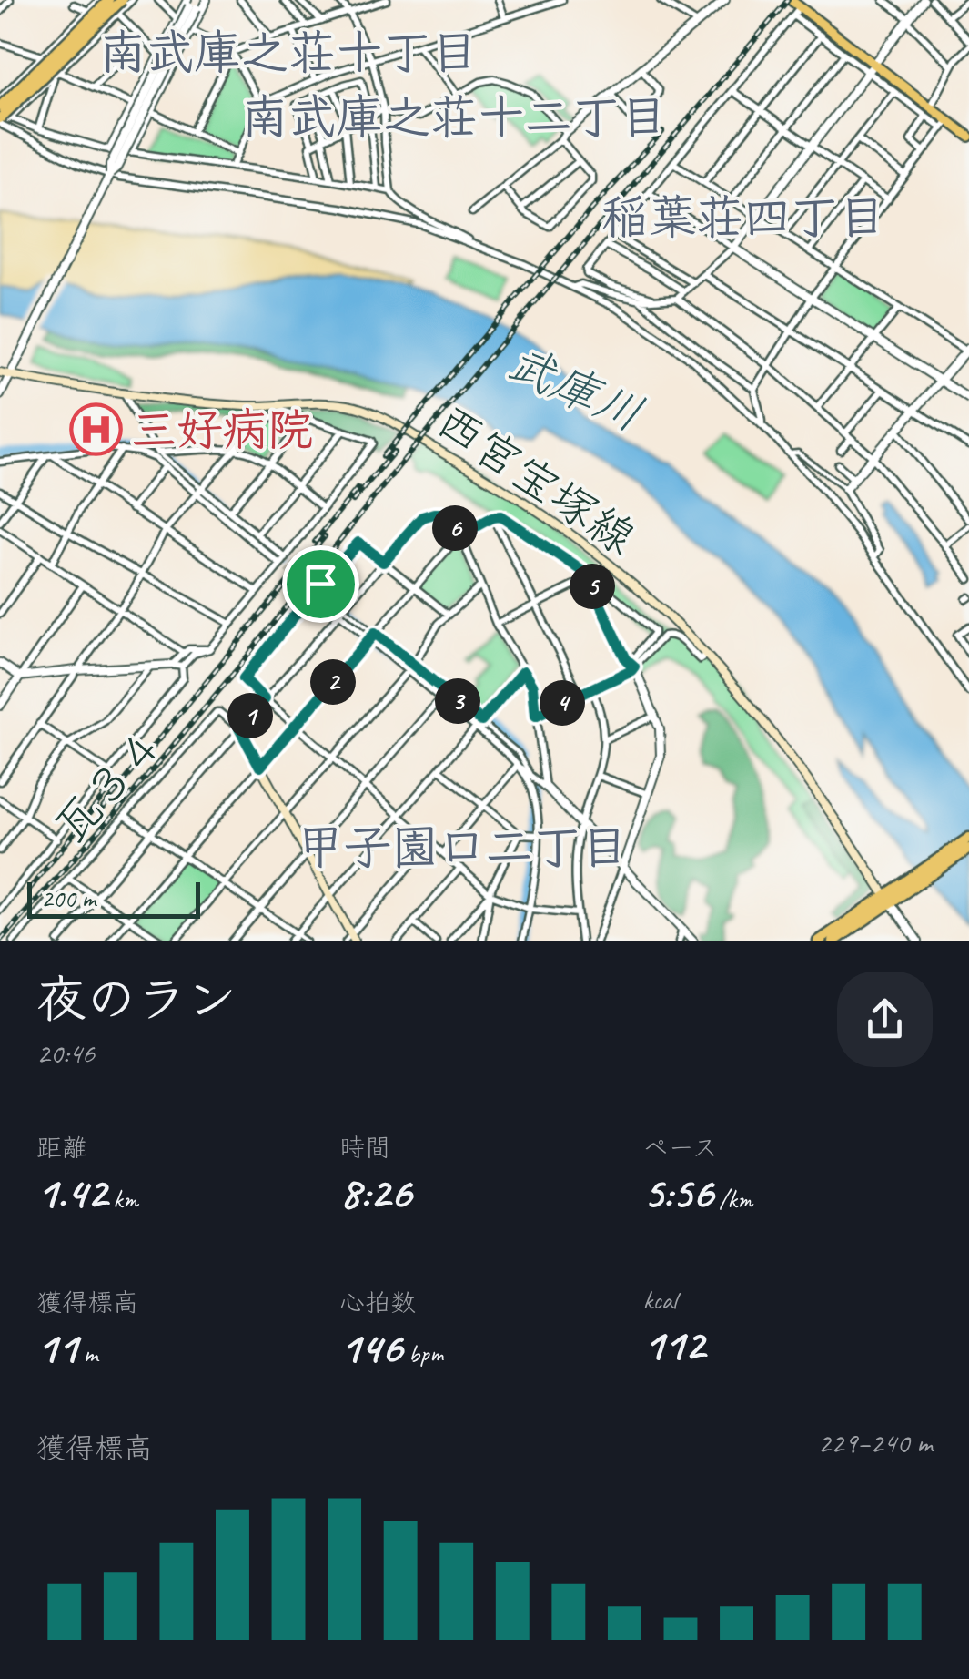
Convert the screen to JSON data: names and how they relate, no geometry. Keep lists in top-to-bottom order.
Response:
{
  "streets": {
    "main road": ["西宮宝塚線"],
    "street": ["瓦３４"]
  },
  "districts": [
    "南武庫之荘十丁目",
    "南武庫之荘十二丁目",
    "稲葉荘四丁目",
    "甲子園口二丁目"
  ],
  "water": ["武庫川"],
  "places": {
    "hospital": ["三好病院"]
  },
  "scale_bar": "200 m",
  "page": {
    "pins": [
      "6",
      "5",
      "2",
      "3",
      "4",
      "1"
    ],
    "scale": "200 m",
    "heading": ["夜のラン", "20:46"],
    "stats": [
      ["距離", "1.42 km"],
      ["時間", "8:26"],
      ["ペース", "5:56 /km"],
      ["獲得標高", "11 m"],
      ["心拍数", "146 bpm"],
      ["kcal", "112"]
    ],
    "chart": ["獲得標高", "229–240 m"]
  }
}
